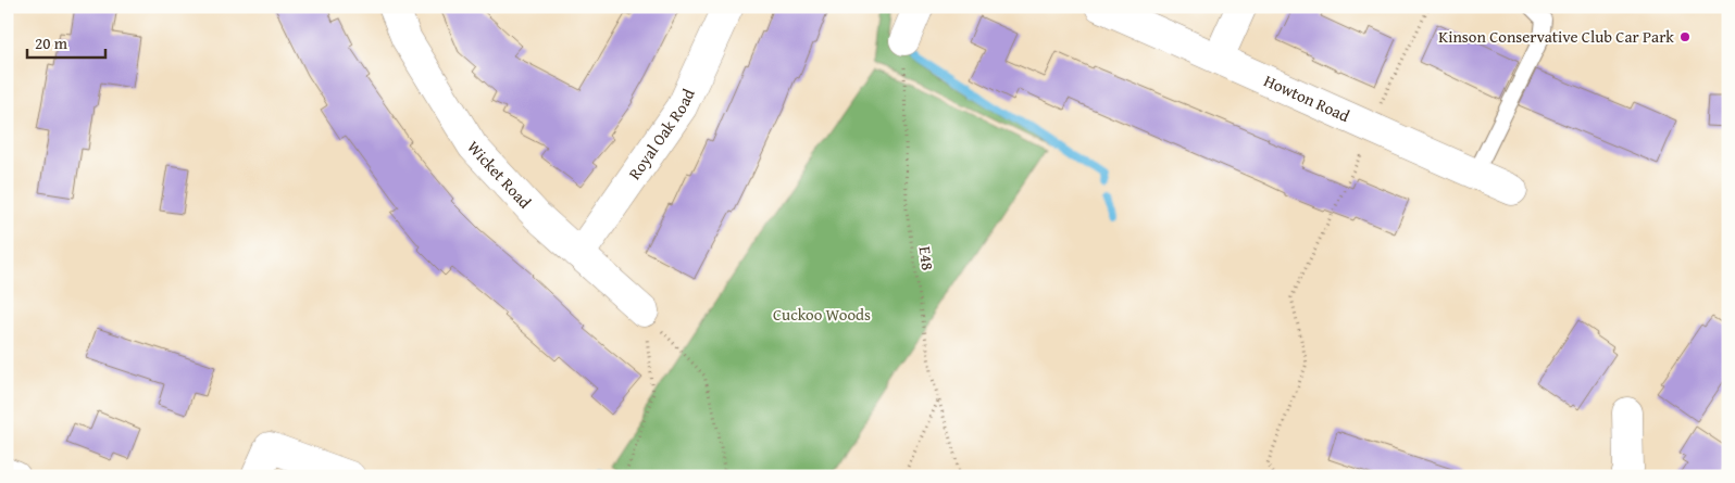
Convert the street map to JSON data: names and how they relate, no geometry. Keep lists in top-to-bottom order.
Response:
{
  "streets": {
    "street": ["Howton Road", "Royal Oak Road", "Wicket Road"],
    "path": ["E48"]
  },
  "crossings": [
    ["Royal Oak Road", "Wicket Road"]
  ],
  "parks": ["Cuckoo Woods"],
  "places": ["Kinson Conservative Club Car Park"],
  "scale_bar": "20 m"
}
